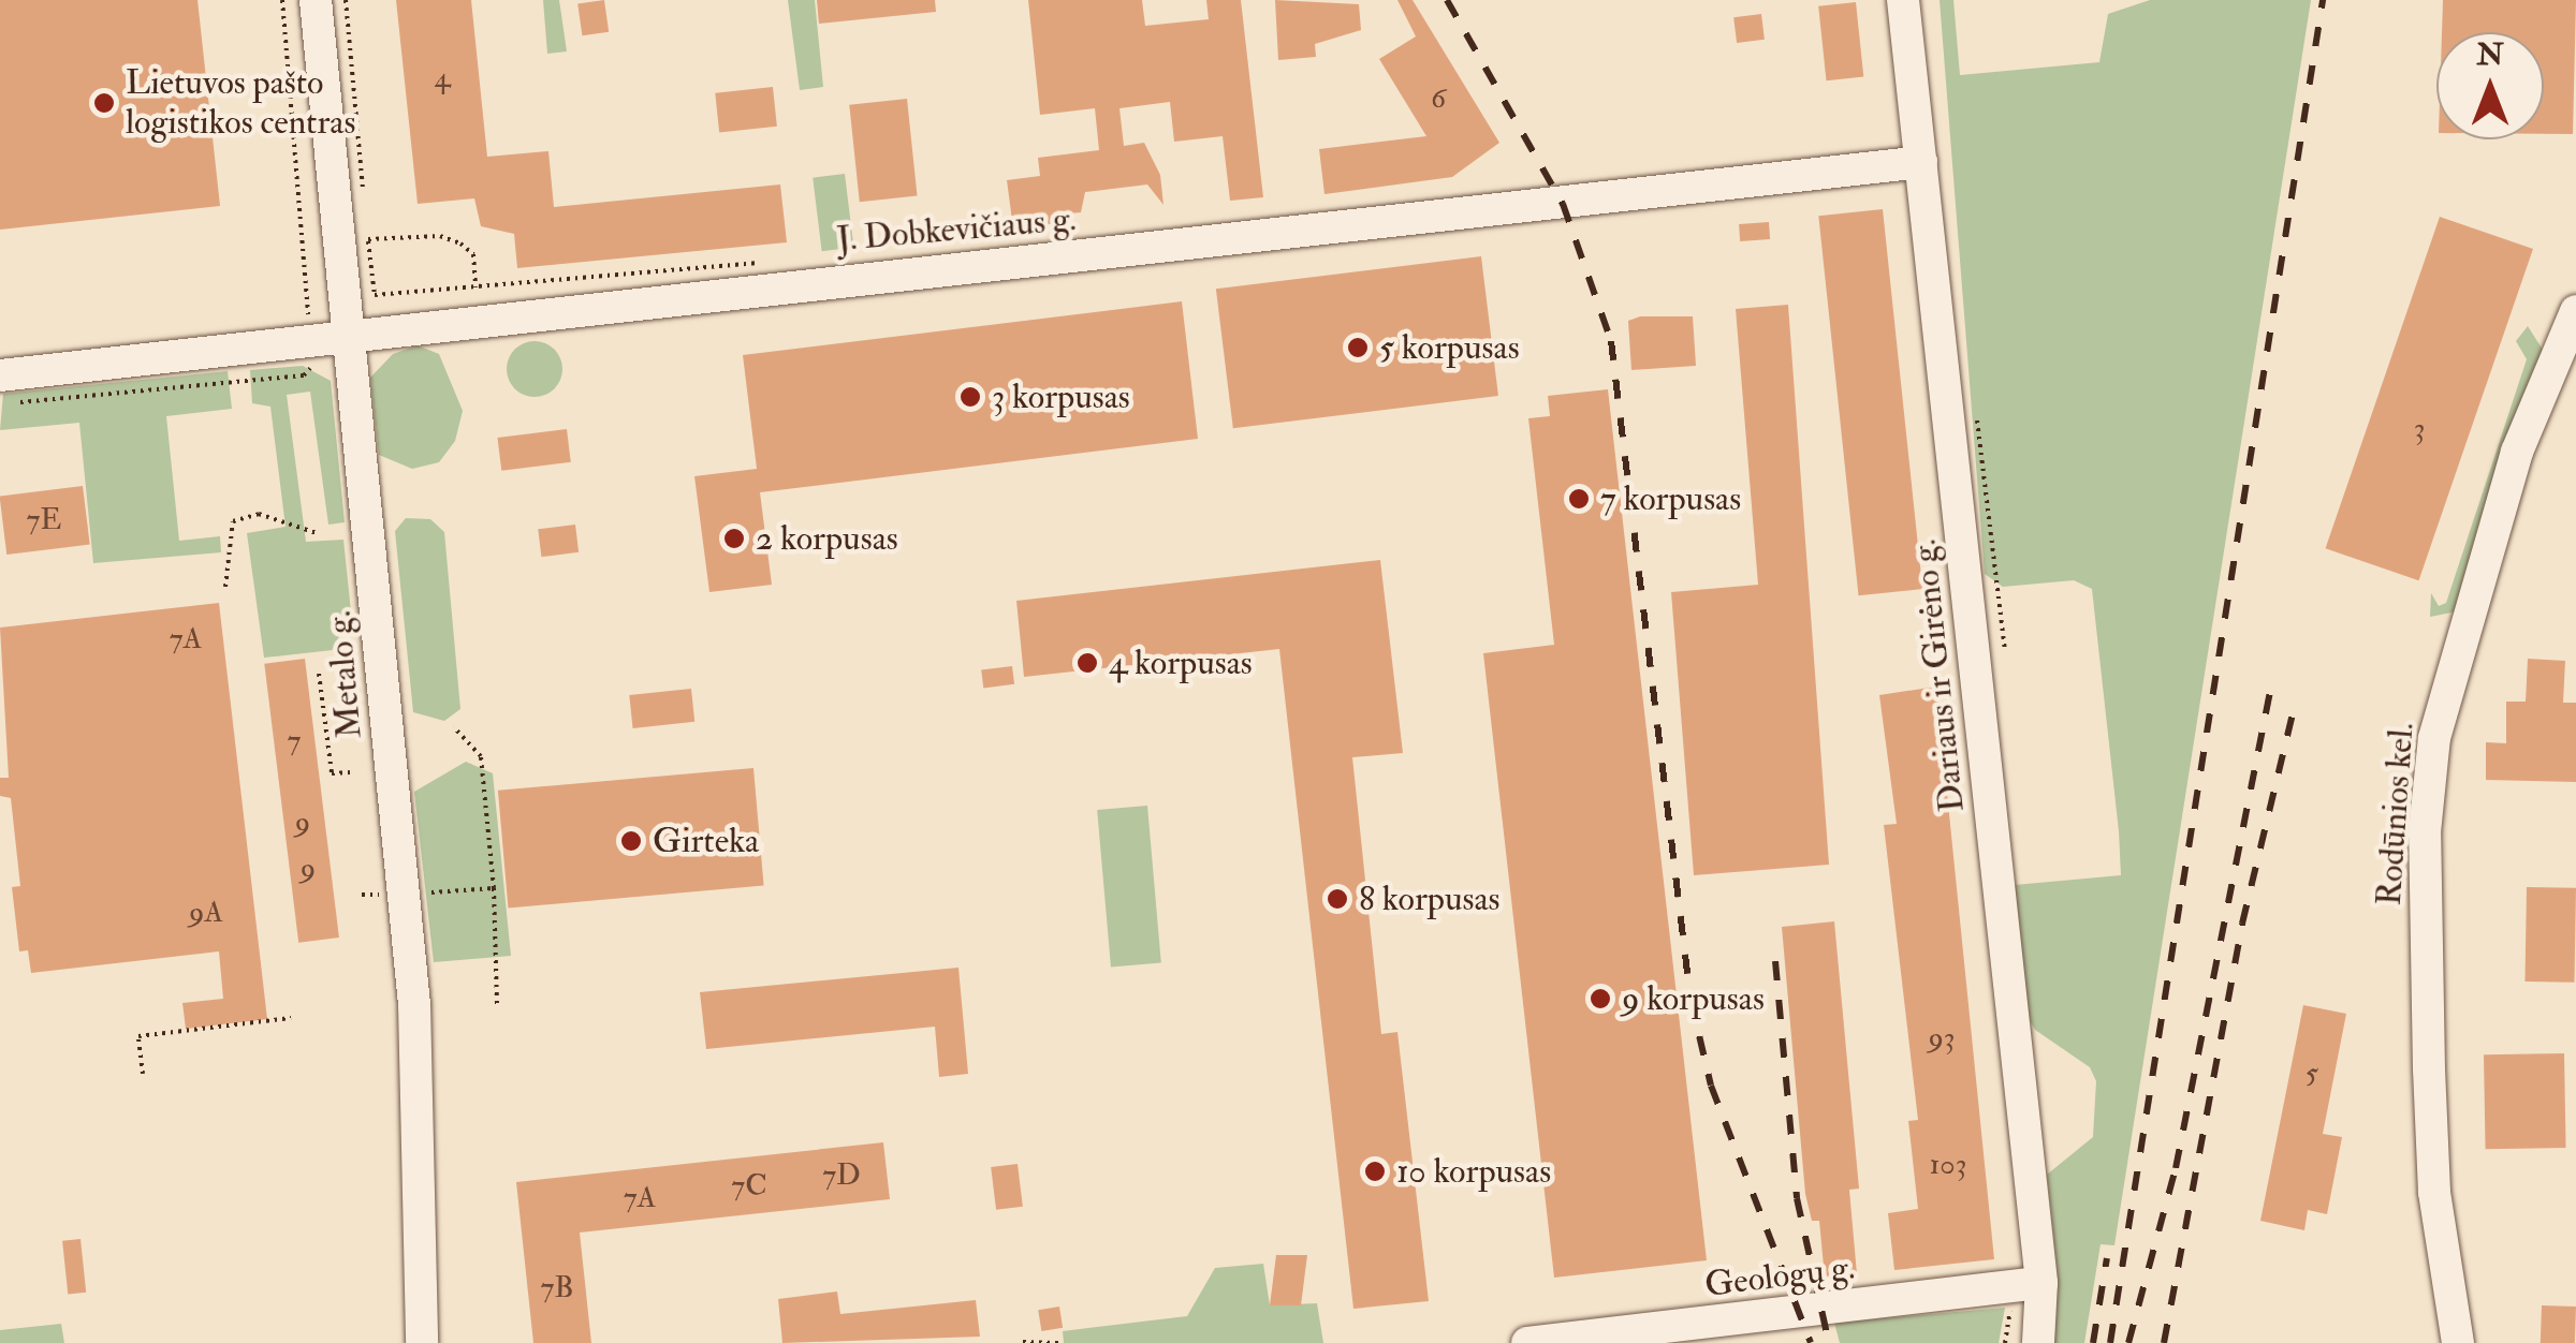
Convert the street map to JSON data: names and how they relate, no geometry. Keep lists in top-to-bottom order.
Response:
{
  "streets": {
    "street": [
      "J. Dobkevičiaus g.",
      "Metalo g.",
      "Dariaus ir Girėno g.",
      "Rodūnios kel.",
      "Geologų g."
    ]
  },
  "crossings": [
    ["J. Dobkevičiaus g.", "Metalo g."],
    ["J. Dobkevičiaus g.", "Dariaus ir Girėno g."],
    ["Dariaus ir Girėno g.", "Geologų g."]
  ],
  "places": [
    "Lietuvos pašto logistikos centras",
    "5 korpusas",
    "3 korpusas",
    "7 korpusas",
    "2 korpusas",
    "4 korpusas",
    "Girteka",
    "8 korpusas",
    "9 korpusas",
    "10 korpusas"
  ],
  "house_numbers": [
    "4",
    "6",
    "3",
    "7E",
    "7A",
    "7",
    "9",
    "9",
    "9A",
    "93",
    "5",
    "103",
    "7D",
    "7C",
    "7A",
    "7B"
  ],
  "north": "top"
}
